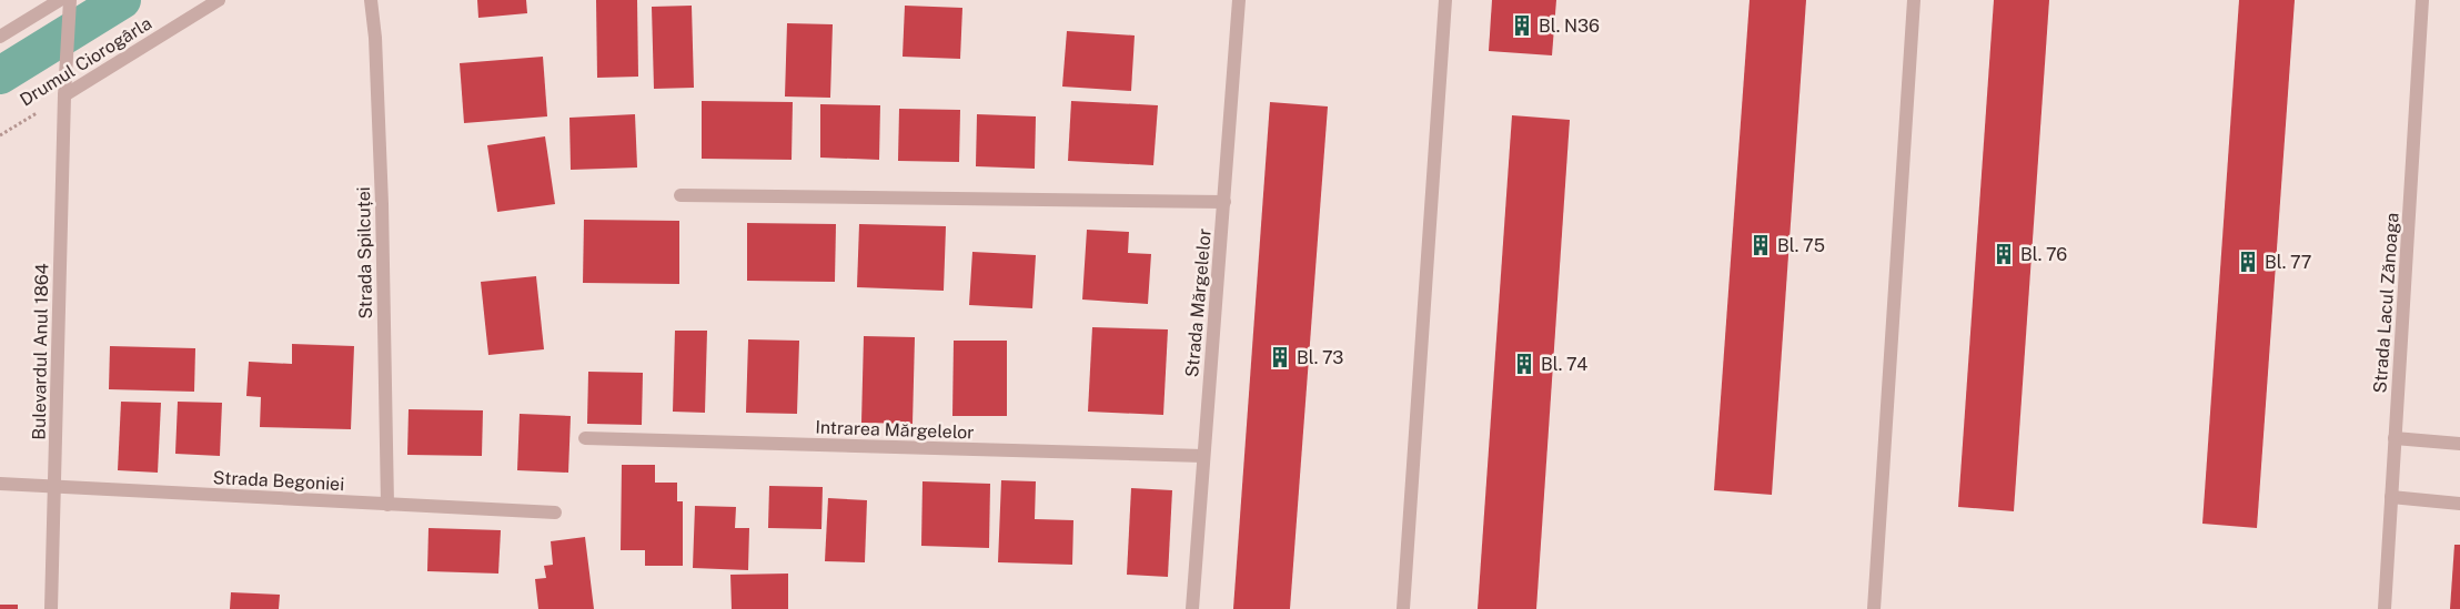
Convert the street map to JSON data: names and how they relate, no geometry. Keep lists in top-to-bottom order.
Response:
{
  "streets": {
    "street": [
      "Drumul Ciorogârla",
      "Strada Spilcuței",
      "Strada Mărgelelor",
      "Strada Lacul Zănoaga",
      "Bulevardul Anul 1864",
      "Intrarea Mărgelelor",
      "Strada Begoniei"
    ]
  },
  "crossings": [
    ["Drumul Ciorogârla", "Bulevardul Anul 1864"],
    ["Strada Spilcuței", "Strada Begoniei"],
    ["Strada Mărgelelor", "Intrarea Mărgelelor"],
    ["Bulevardul Anul 1864", "Strada Begoniei"]
  ],
  "places": {
    "building": [
      "Bl. N36",
      "Bl. 75",
      "Bl. 76",
      "Bl. 77",
      "Bl. 73",
      "Bl. 74"
    ]
  }
}
